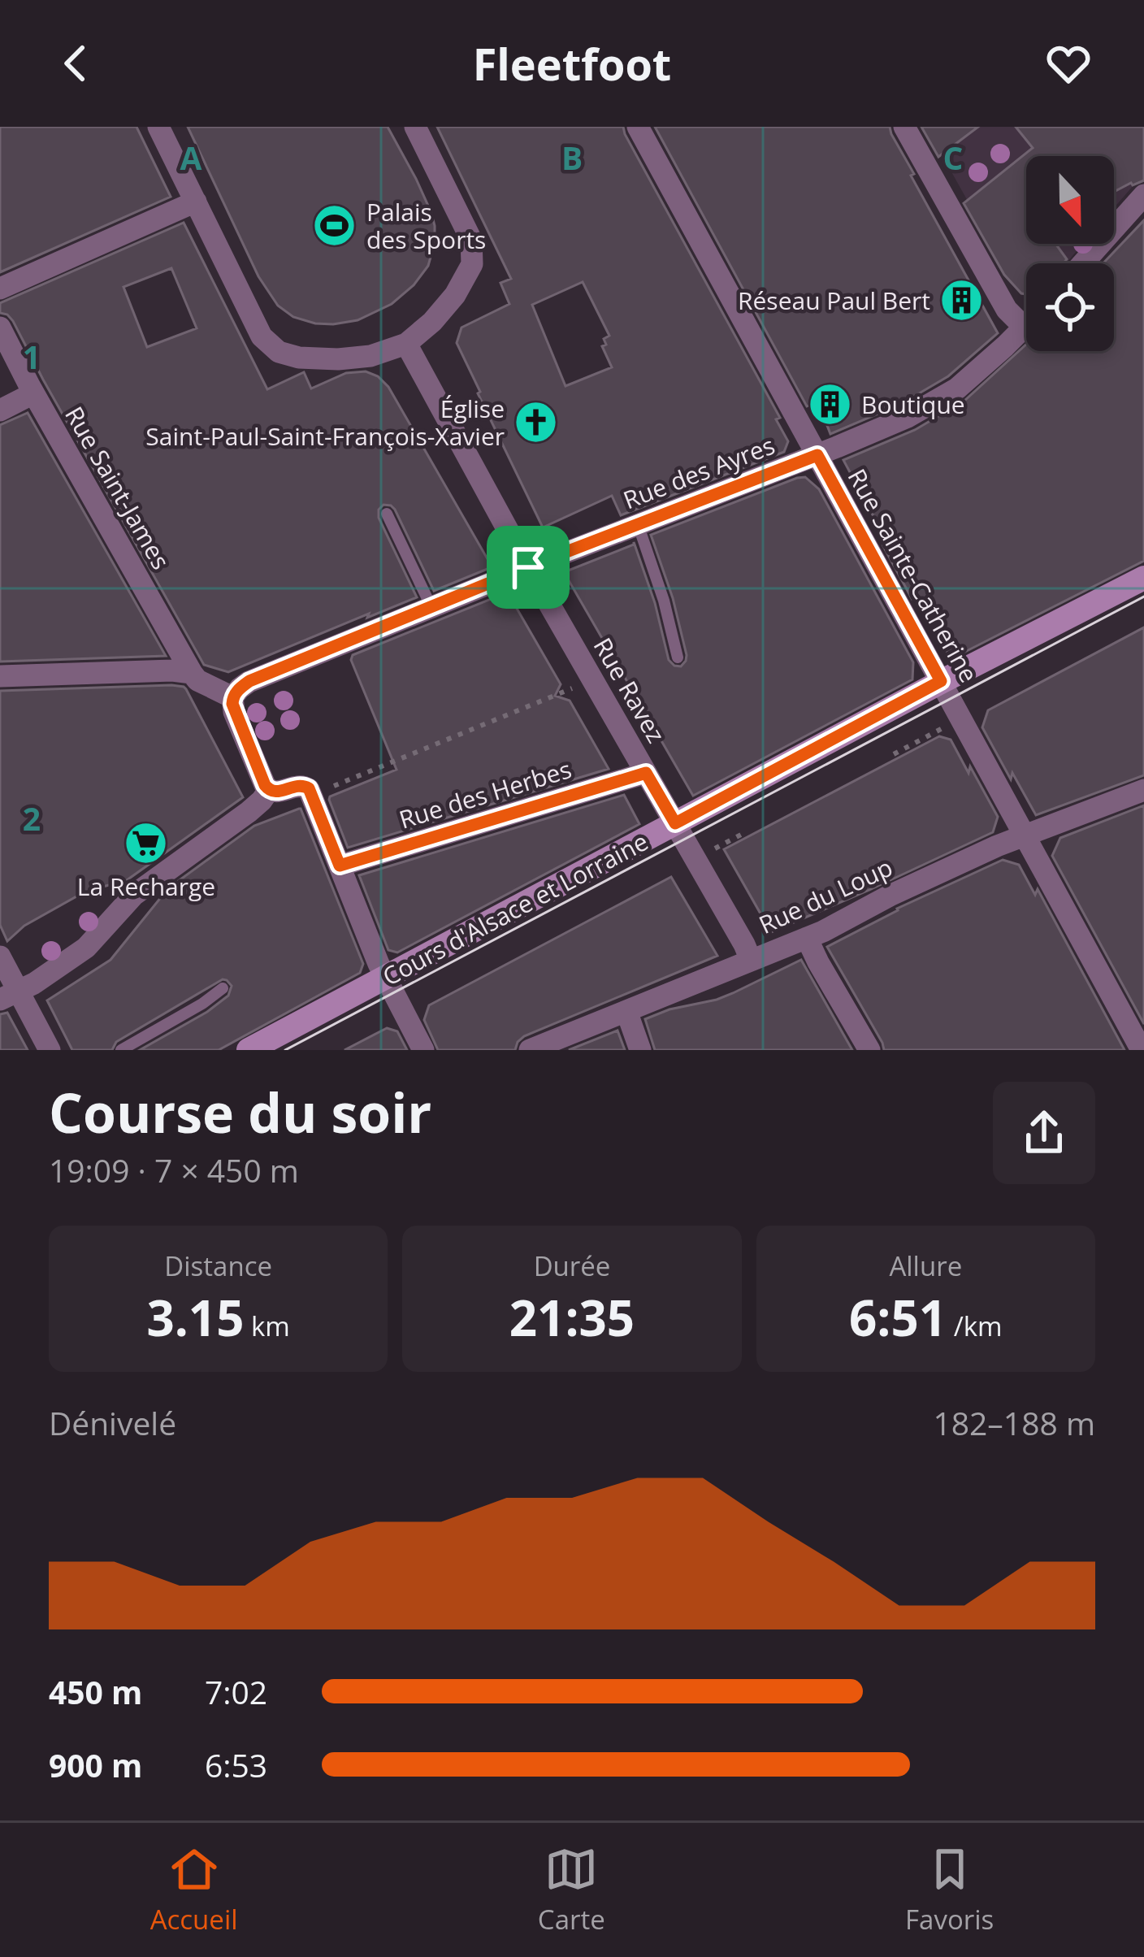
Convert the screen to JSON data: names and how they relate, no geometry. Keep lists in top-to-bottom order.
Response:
{
  "streets": {
    "street": [
      "Rue des Ayres",
      "Rue Saint-James",
      "Rue Sainte-Catherine",
      "Rue Ravez",
      "Rue des Herbes",
      "Rue du Loup",
      "Cours d'Alsace et Lorraine"
    ]
  },
  "crossings": [
    ["Rue des Ayres", "Rue Sainte-Catherine"],
    ["Rue des Ayres", "Rue Ravez"],
    ["Rue Sainte-Catherine", "Rue du Loup"],
    ["Rue Sainte-Catherine", "Cours d'Alsace et Lorraine"],
    ["Rue Ravez", "Rue des Herbes"],
    ["Rue Ravez", "Rue du Loup"],
    ["Rue Ravez", "Cours d'Alsace et Lorraine"]
  ],
  "places": {
    "sports": ["Palais des Sports"],
    "building": ["Réseau Paul Bert", "Boutique"],
    "church": ["Église Saint-Paul-Saint-François-Xavier"],
    "supermarket": ["La Recharge"]
  },
  "north": "bottom",
  "page": {
    "header": "Fleetfoot",
    "heading": ["Course du soir", "19:09 · 7 × 450 m"],
    "stats": [
      ["Distance", "3.15 km"],
      ["Durée", "21:35"],
      ["Allure", "6:51 /km"]
    ],
    "chart": ["Dénivelé", "182–188 m"],
    "list": [
      {
        "name": "450 m",
        "note": "7:02"
      },
      {
        "name": "900 m",
        "note": "6:53"
      }
    ],
    "tabs": ["Accueil", "Carte", "Favoris"]
  },
  "grid": {
    "columns": ["A", "B", "C"],
    "rows": ["1", "2"]
  }
}
